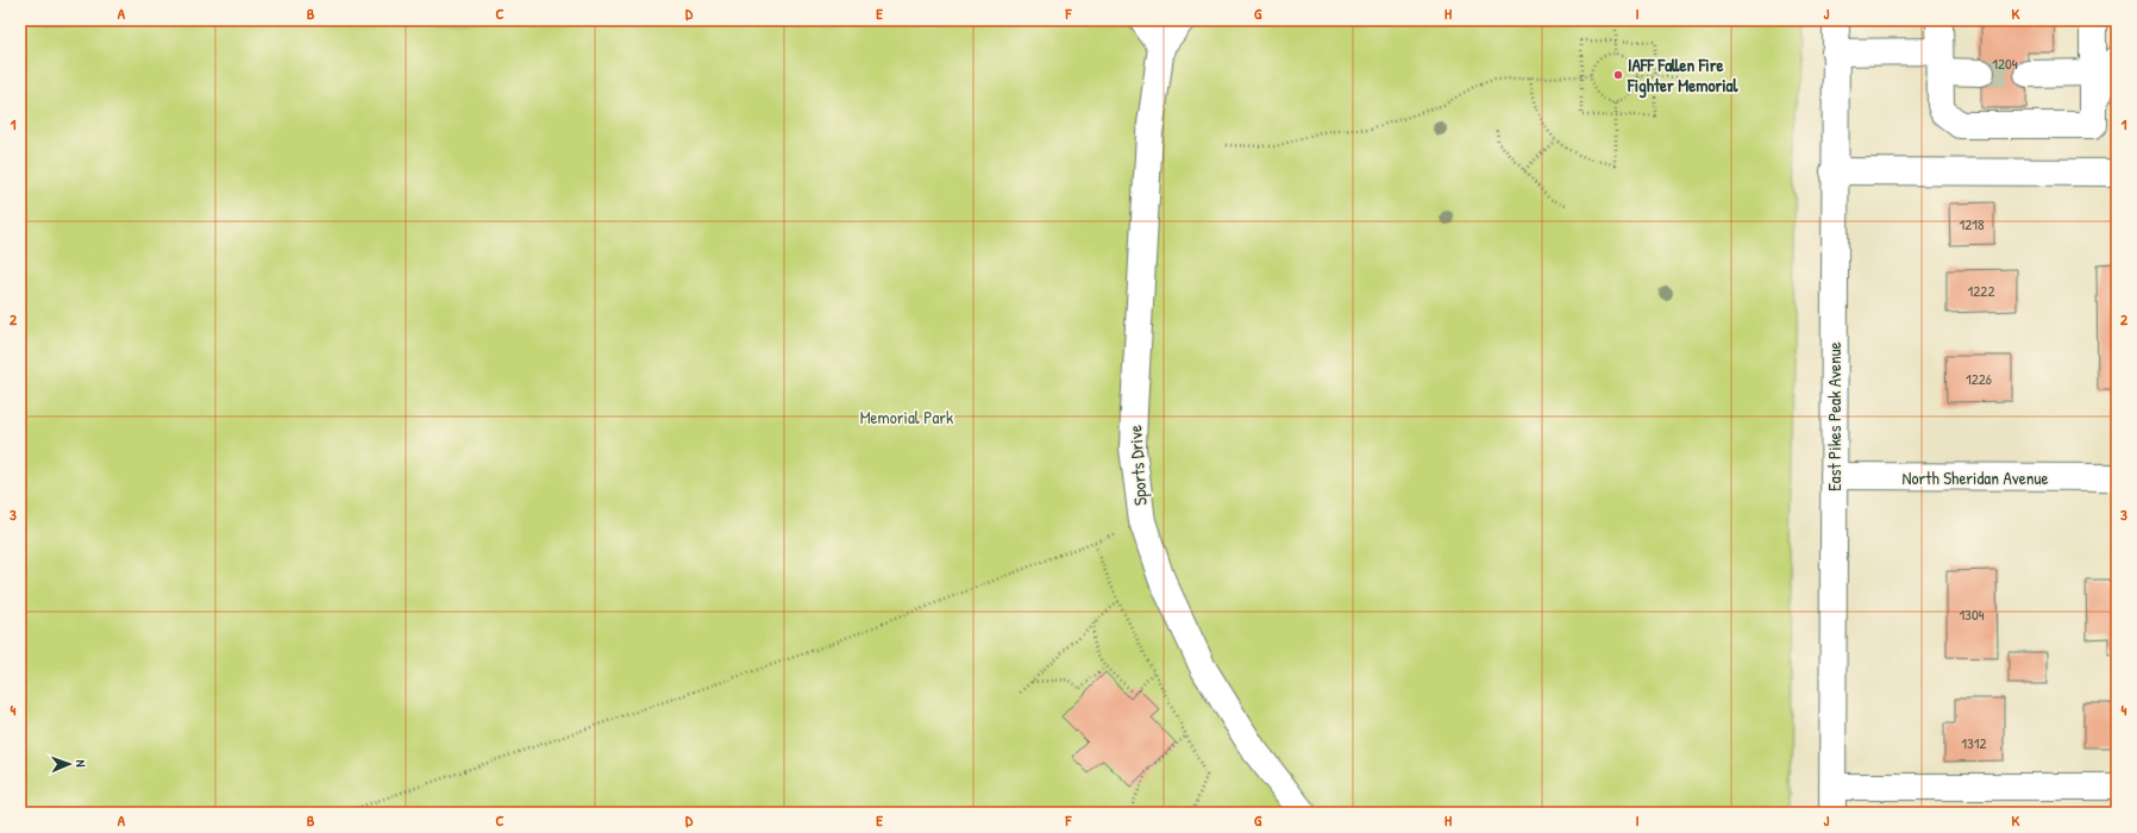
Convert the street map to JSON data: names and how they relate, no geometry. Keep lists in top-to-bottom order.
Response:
{
  "streets": {
    "street": ["East Pikes Peak Avenue", "Sports Drive", "North Sheridan Avenue"]
  },
  "crossings": [
    ["East Pikes Peak Avenue", "North Sheridan Avenue"]
  ],
  "parks": ["Memorial Park"],
  "places": ["IAFF Fallen Fire Fighter Memorial"],
  "house_numbers": [
    "1204",
    "1218",
    "1222",
    "1226",
    "1304",
    "1312"
  ],
  "north": "right",
  "grid": {
    "columns": [
      "A",
      "B",
      "C",
      "D",
      "E",
      "F",
      "G",
      "H",
      "I",
      "J",
      "K"
    ],
    "rows": [
      "1",
      "2",
      "3",
      "4"
    ]
  }
}
